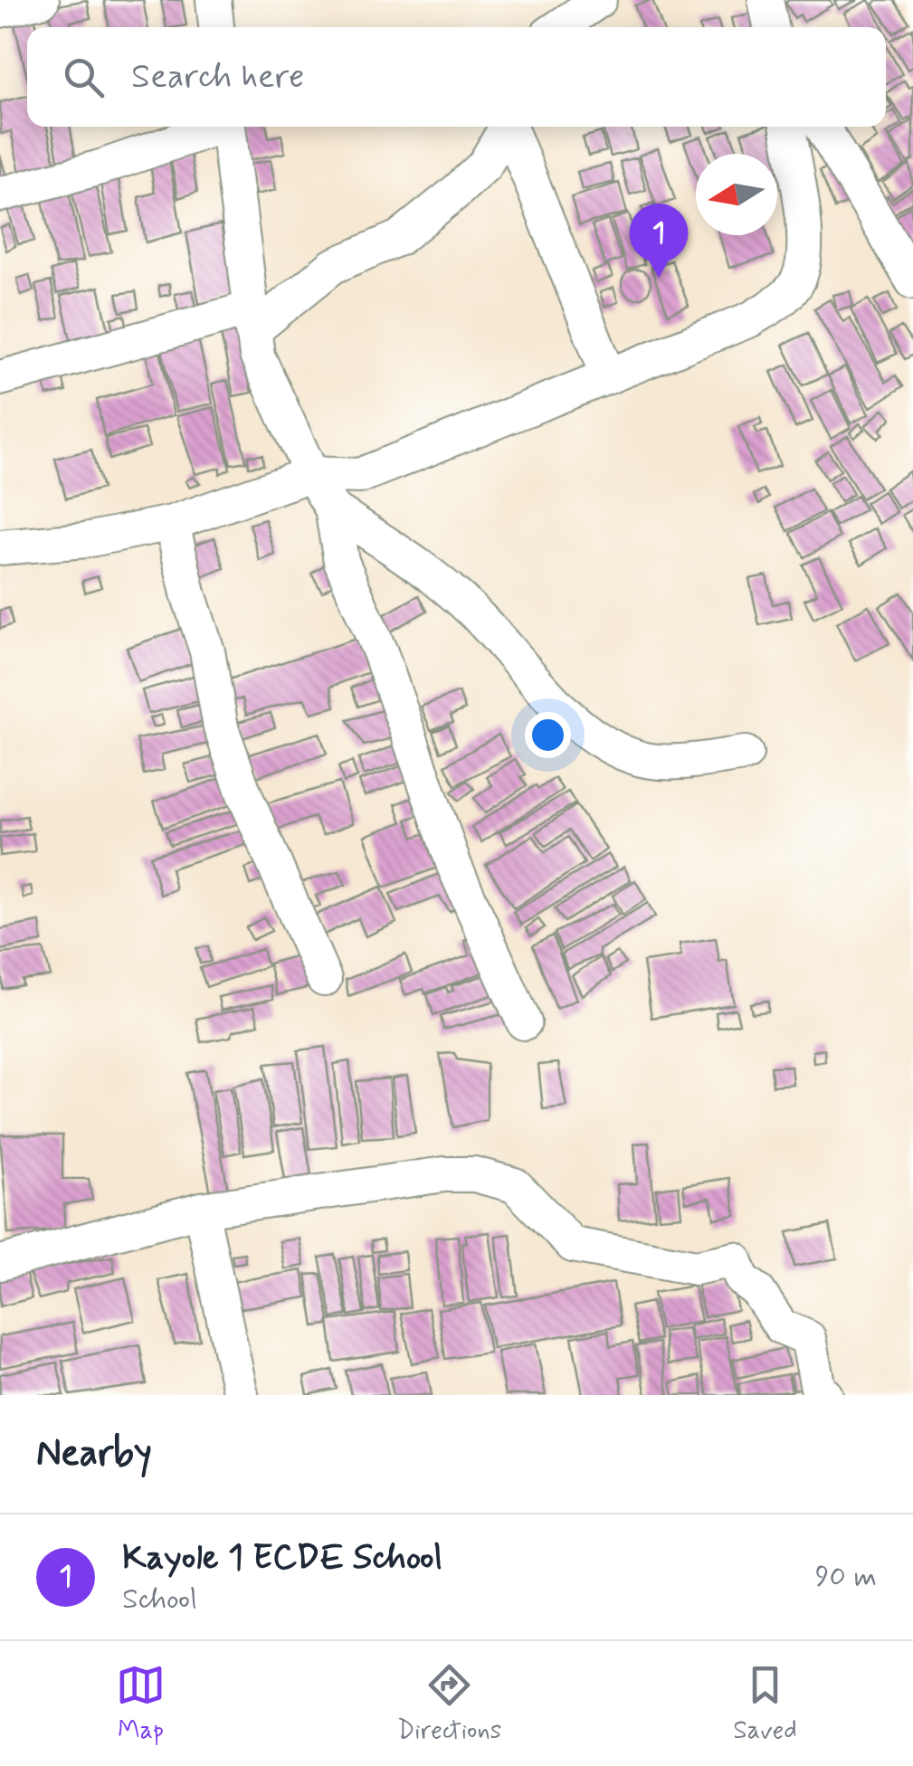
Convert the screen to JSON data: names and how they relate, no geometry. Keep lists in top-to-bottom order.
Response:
{
  "north": "left",
  "page": {
    "search": "Search here",
    "pins": "1",
    "heading": "Nearby",
    "list": [
      {
        "mark": "1",
        "name": "Kayole 1 ECDE School",
        "note": "School",
        "value": "90 m"
      }
    ],
    "nav": ["Map", "Directions", "Saved"]
  }
}
